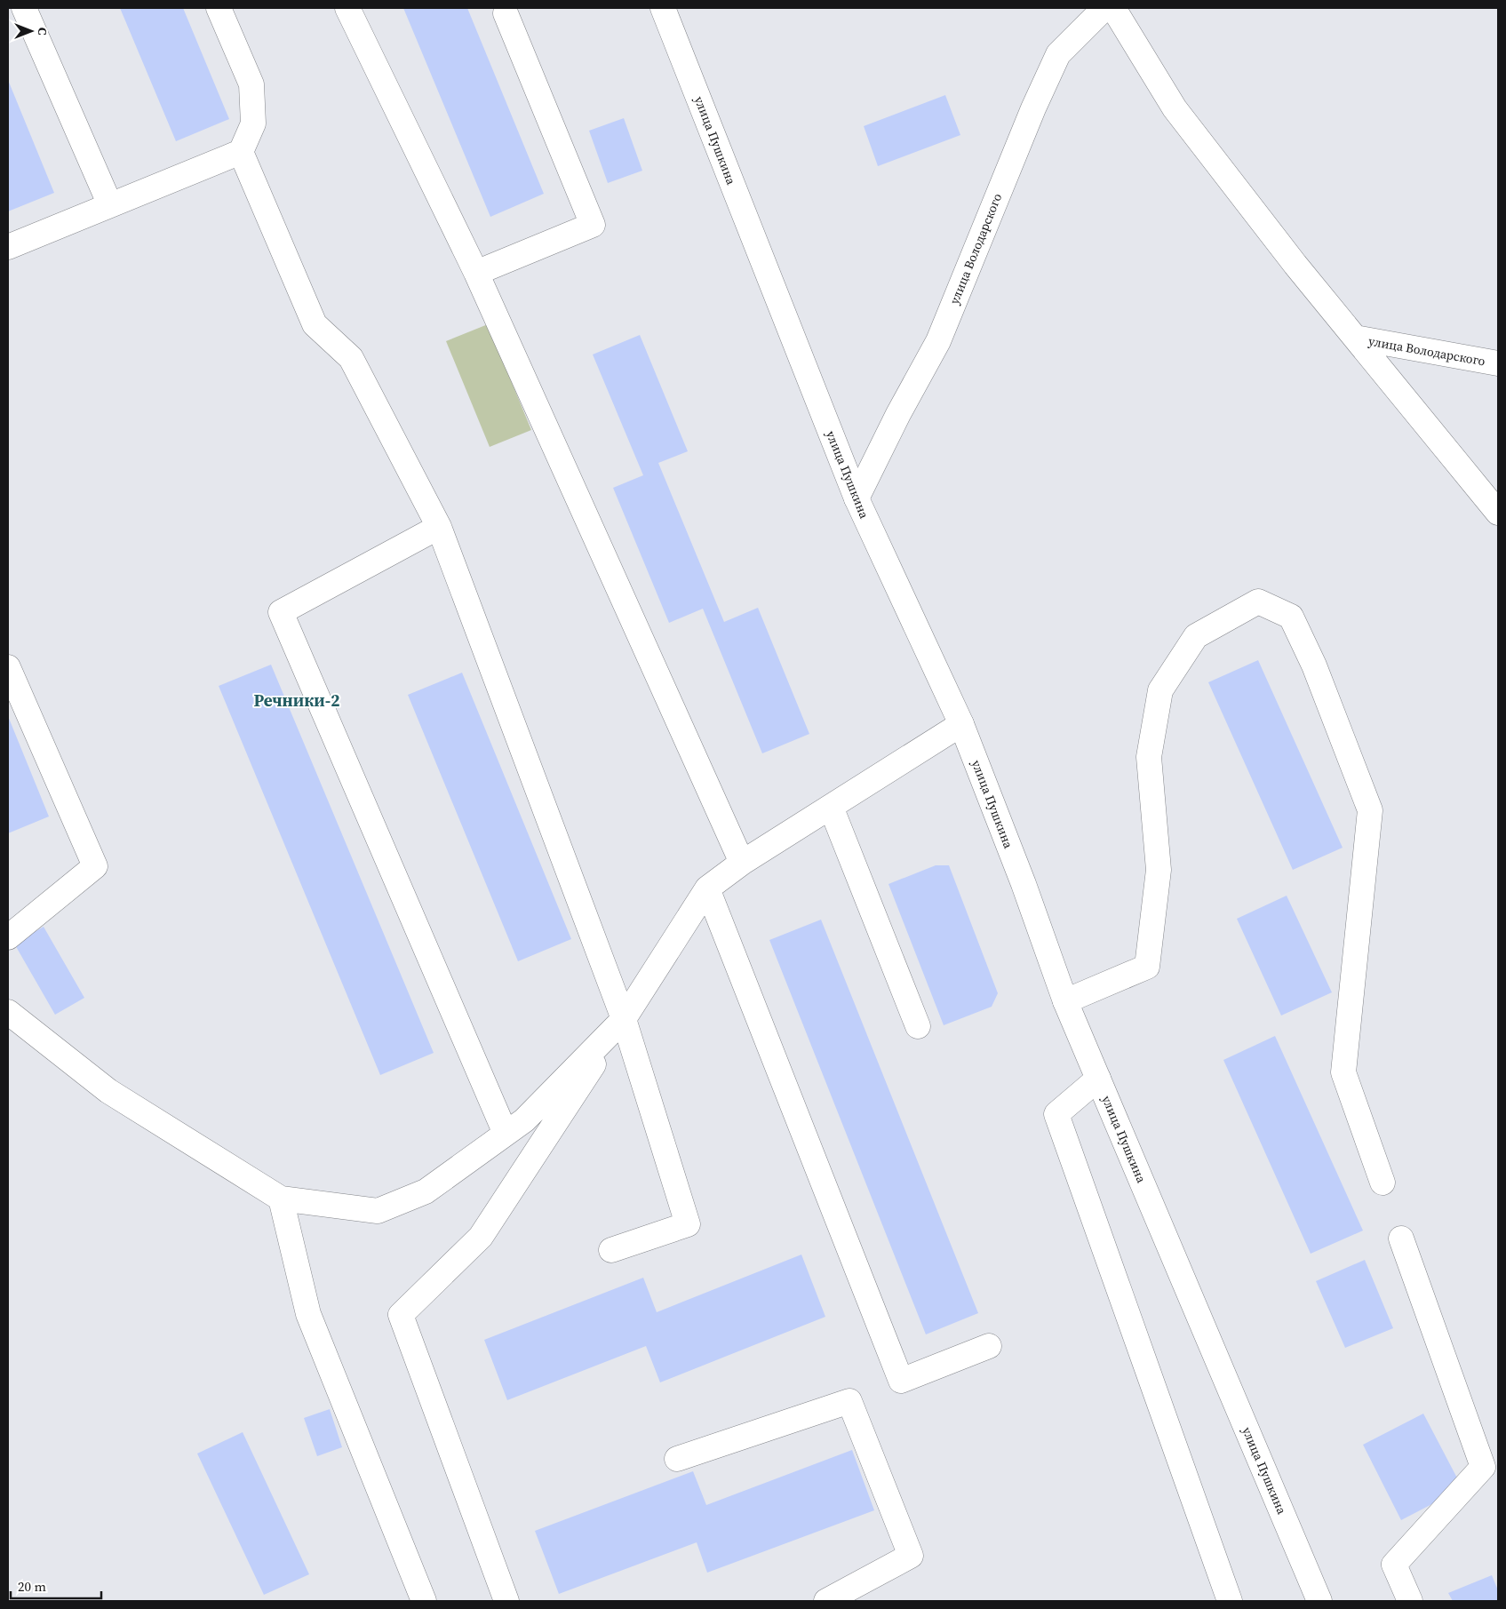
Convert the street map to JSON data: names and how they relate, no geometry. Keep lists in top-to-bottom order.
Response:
{
  "streets": {
    "street": ["улица Пушкина", "улица Володарского"]
  },
  "crossings": [
    ["улица Пушкина", "улица Володарского"]
  ],
  "districts": ["Речники-2"],
  "scale_bar": "20 m",
  "north": "right"
}
